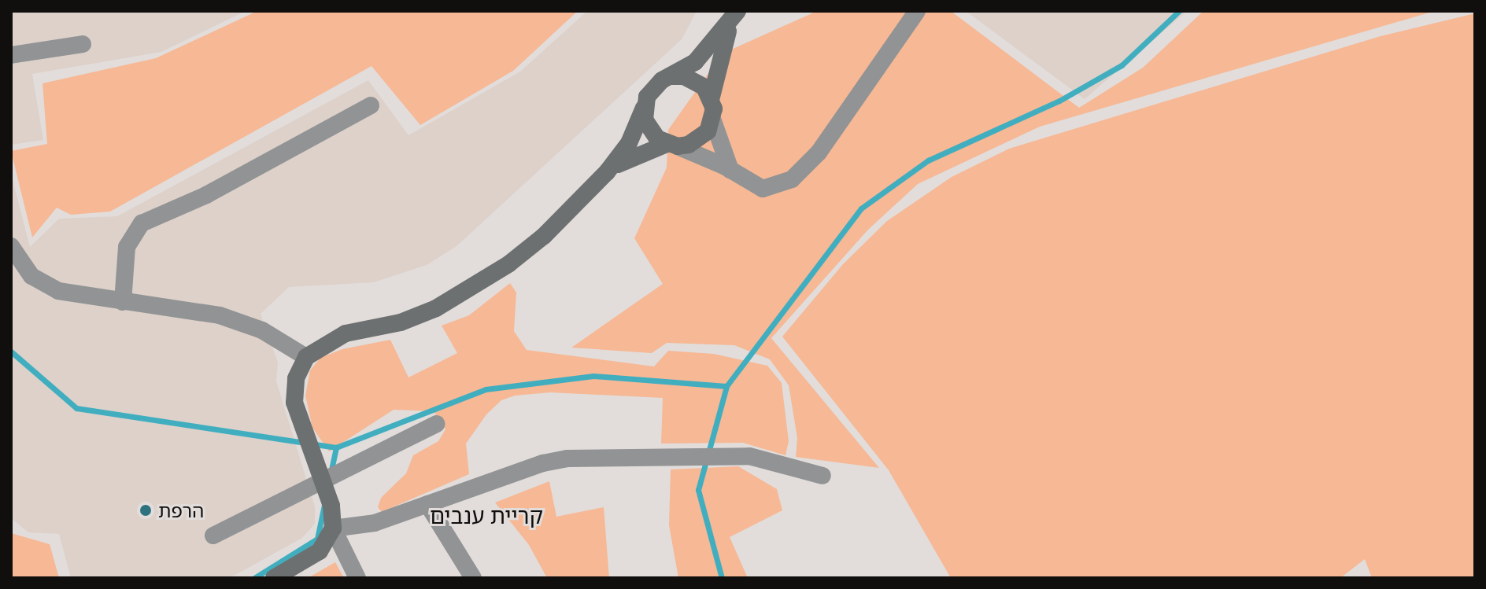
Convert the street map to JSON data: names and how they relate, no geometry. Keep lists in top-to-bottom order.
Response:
{
  "districts": ["קריית ענבים"],
  "places": ["הרפת"]
}
